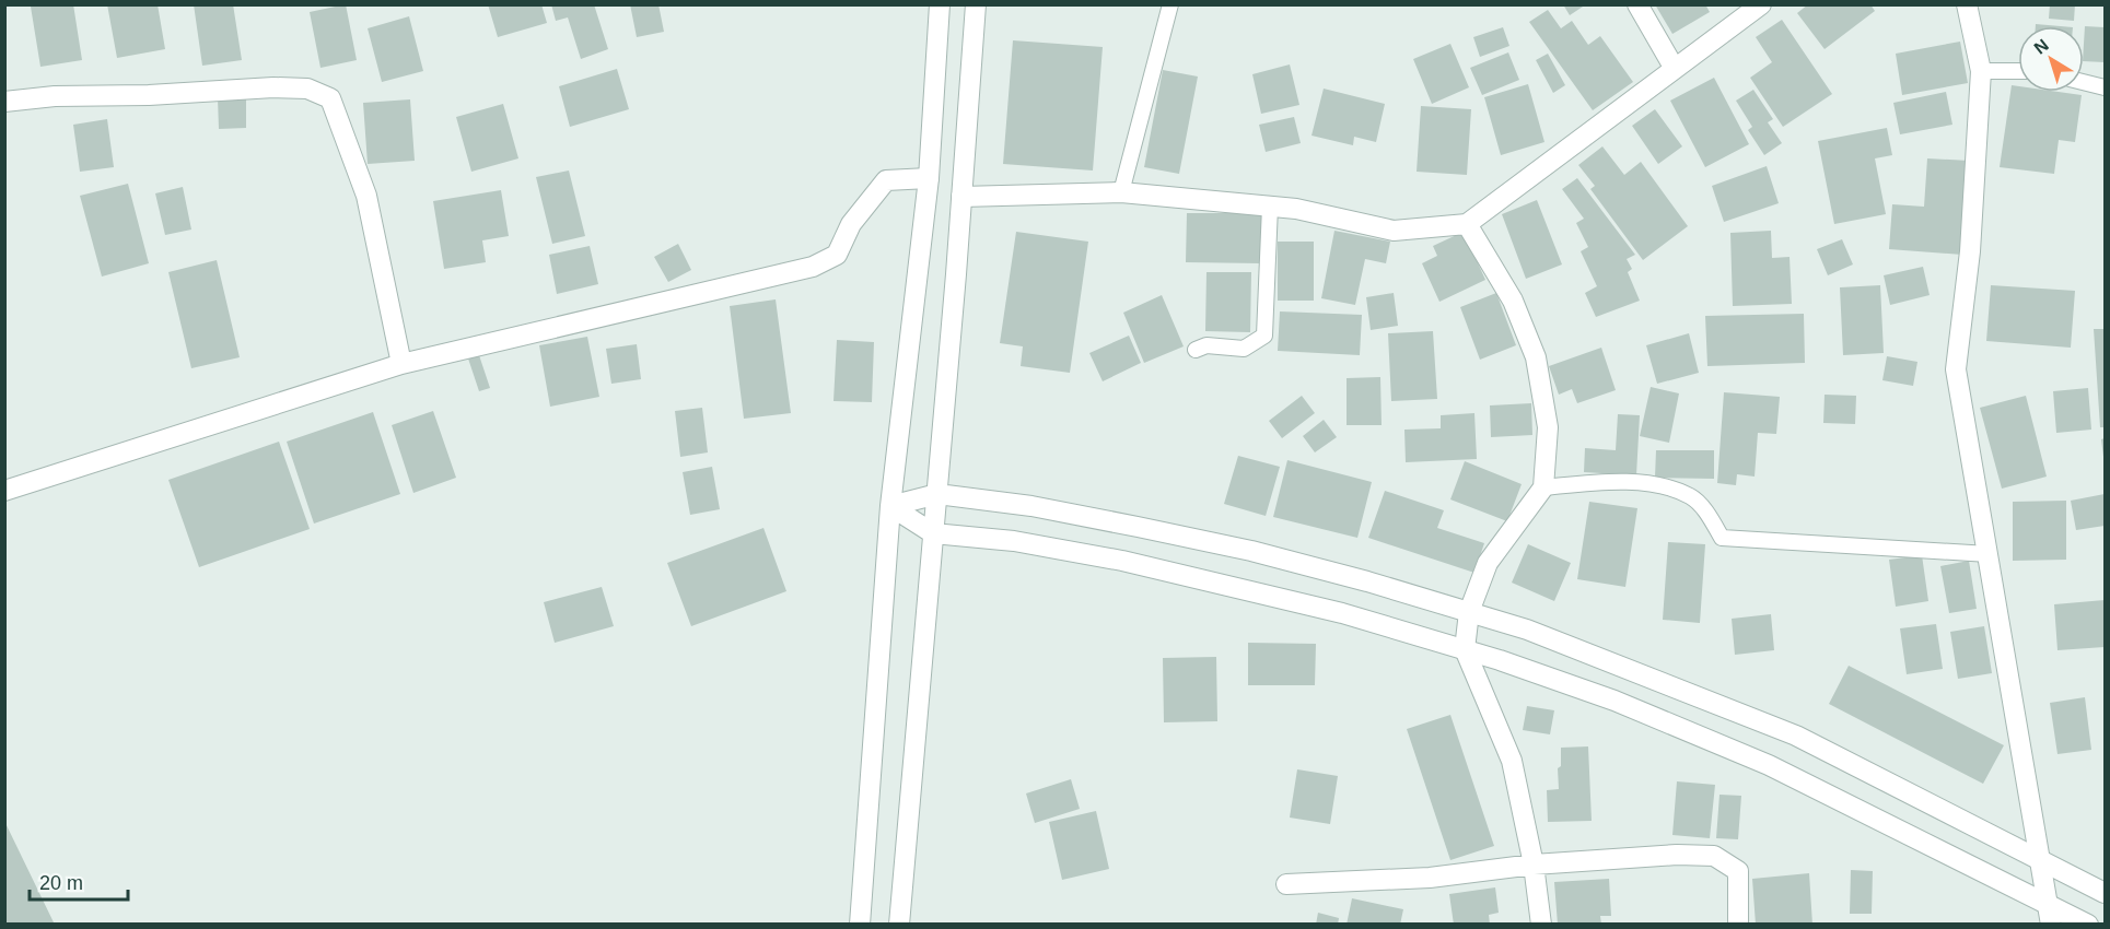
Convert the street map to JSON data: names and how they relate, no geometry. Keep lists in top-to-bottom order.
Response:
{
  "scale_bar": "20 m",
  "north": "top left"
}
